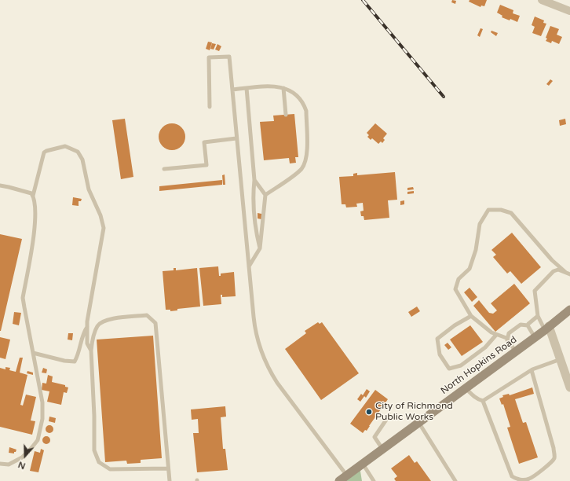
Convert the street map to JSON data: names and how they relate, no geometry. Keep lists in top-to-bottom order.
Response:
{
  "streets": {
    "main road": ["North Hopkins Road"]
  },
  "places": ["City of Richmond Public Works"],
  "north": "bottom"
}
